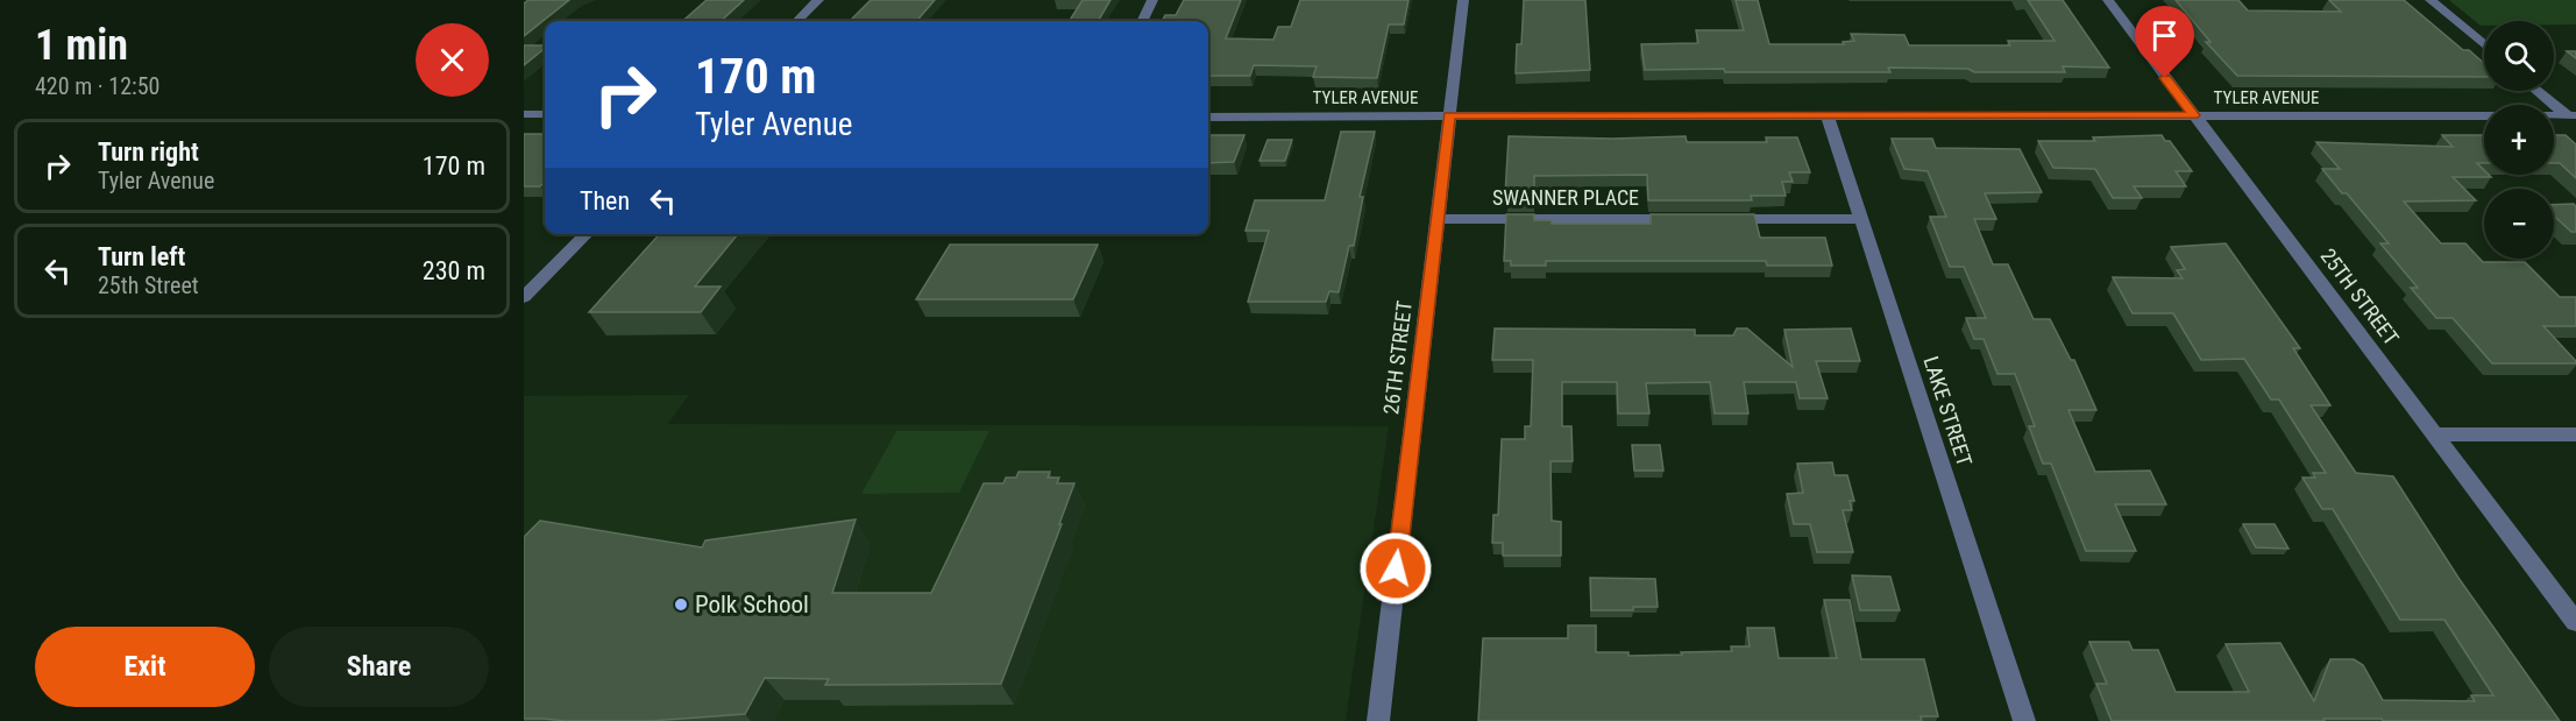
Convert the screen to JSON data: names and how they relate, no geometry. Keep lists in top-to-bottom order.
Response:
{
  "streets": {
    "street": [
      "TYLER AVENUE",
      "SWANNER PLACE",
      "25TH STREET",
      "26TH STREET",
      "LAKE STREET"
    ]
  },
  "crossings": [
    ["TYLER AVENUE", "25TH STREET"],
    ["TYLER AVENUE", "26TH STREET"],
    ["TYLER AVENUE", "LAKE STREET"],
    ["SWANNER PLACE", "26TH STREET"]
  ],
  "places": ["Polk School"],
  "page": {
    "heading": ["1 min", "420 m · 12:50"],
    "map_buttons": ["+", "−"],
    "turn": ["170 m", "Tyler Avenue"],
    "list": [
      {
        "name": "Turn right",
        "note": "Tyler Avenue",
        "value": "170 m"
      },
      {
        "name": "Turn left",
        "note": "25th Street",
        "value": "230 m"
      }
    ],
    "then": "Then",
    "buttons": ["Exit", "Share"]
  }
}
